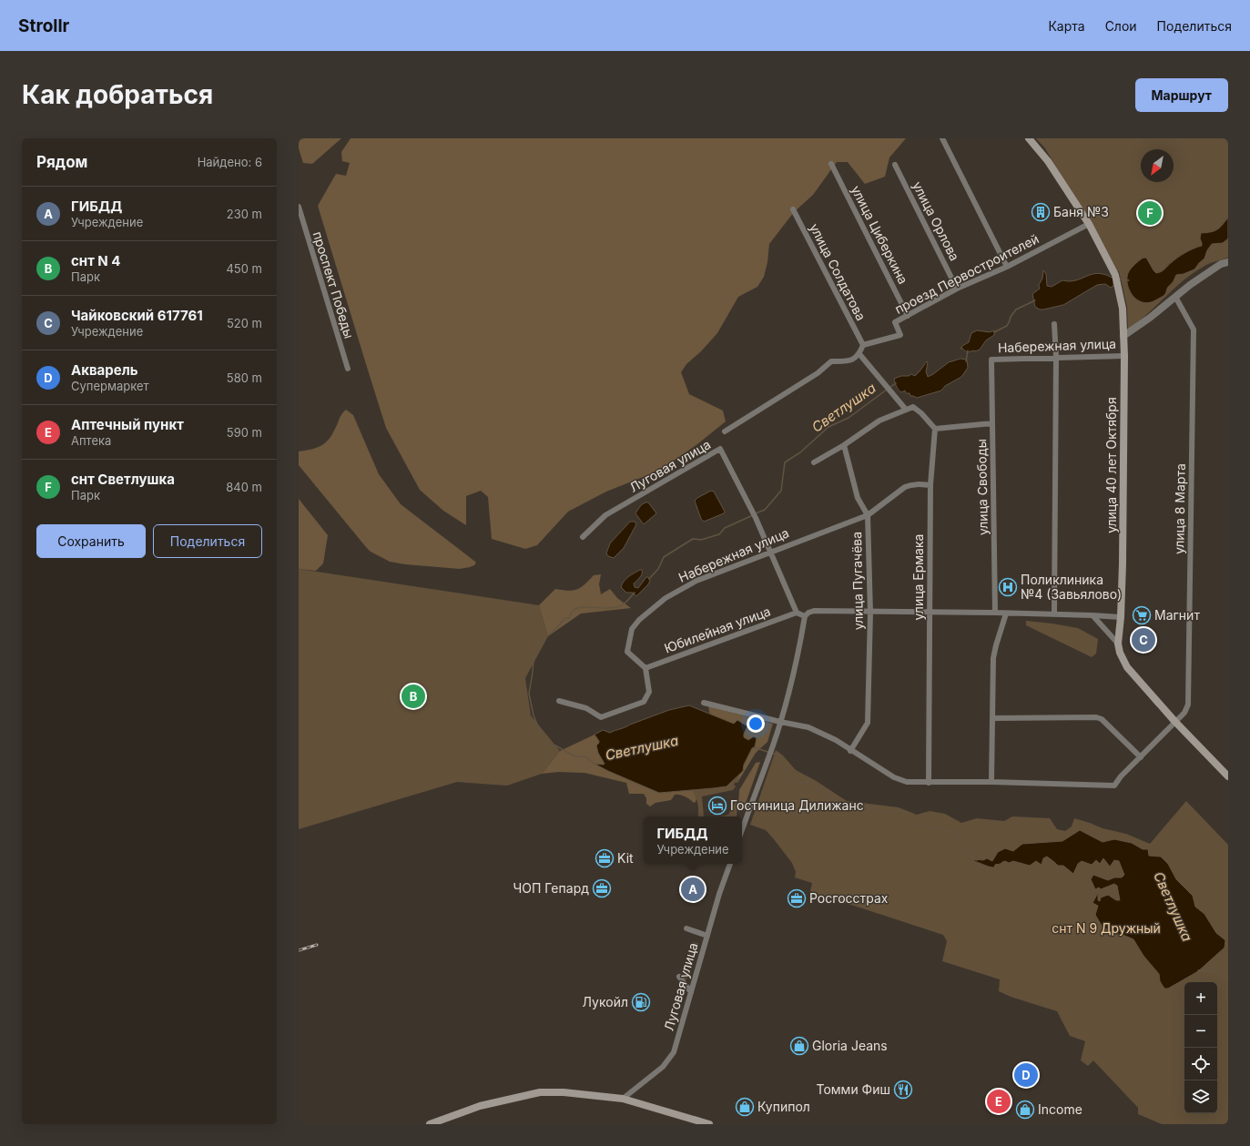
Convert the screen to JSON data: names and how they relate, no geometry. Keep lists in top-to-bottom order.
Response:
{
  "streets": {
    "main road": ["улица 40 лет Октября"],
    "street": [
      "улица Орлова",
      "улица Циберкина",
      "улица Солдатова",
      "проезд Первостроителей",
      "проспект Победы",
      "Набережная улица",
      "Луговая улица",
      "улица Свободы",
      "улица 8 Марта",
      "улица Ермака",
      "улица Пугачёва",
      "Юбилейная улица"
    ]
  },
  "crossings": [
    ["улица Орлова", "проезд Первостроителей"],
    ["улица Циберкина", "проезд Первостроителей"],
    ["улица Солдатова", "проезд Первостроителей"],
    ["проезд Первостроителей", "улица 40 лет Октября"],
    ["Набережная улица", "улица 40 лет Октября"],
    ["Набережная улица", "Луговая улица"],
    ["Набережная улица", "улица Свободы"],
    ["Набережная улица", "улица 8 Марта"],
    ["Набережная улица", "улица Ермака"],
    ["Набережная улица", "улица Пугачёва"],
    ["Набережная улица", "Юбилейная улица"],
    ["улица 40 лет Октября", "улица 8 Марта"],
    ["Луговая улица", "Юбилейная улица"],
    ["улица 8 Марта", "улица Ермака"],
    ["улица 8 Марта", "улица Пугачёва"]
  ],
  "water": ["Светлушка"],
  "parks": ["снт N 9 Дружный"],
  "places": {
    "building": ["Баня №3"],
    "hospital": ["Поликлиника №4 (Завьялово)"],
    "supermarket": ["Магнит"],
    "hotel": ["Гостиница Дилижанс"],
    "office": ["Kit", "ЧОП Гепард", "Росгосстрах"],
    "fuel station": ["Лукойл"],
    "shop": ["Gloria Jeans", "Купипол", "Income"],
    "restaurant": ["Томми Фиш"]
  },
  "north": "bottom left",
  "page": {
    "header": "Strollr",
    "nav": ["Карта", "Слои", "Поделиться"],
    "buttons": [
      "Маршрут",
      ["Сохранить", "Поделиться"]
    ],
    "title": "Как добраться",
    "heading": ["Рядом", "Найдено: 6"],
    "list": [
      {
        "mark": "A",
        "name": "ГИБДД",
        "note": "Учреждение",
        "value": "230 m"
      },
      {
        "mark": "B",
        "name": "снт N 4",
        "note": "Парк",
        "value": "450 m"
      },
      {
        "mark": "C",
        "name": "Чайковский 617761",
        "note": "Учреждение",
        "value": "520 m"
      },
      {
        "mark": "D",
        "name": "Акварель",
        "note": "Супермаркет",
        "value": "580 m"
      },
      {
        "mark": "E",
        "name": "Аптечный пункт",
        "note": "Аптека",
        "value": "590 m"
      },
      {
        "mark": "F",
        "name": "снт Светлушка",
        "note": "Парк",
        "value": "840 m"
      }
    ],
    "pins": [
      "F",
      "C",
      "B",
      "A",
      "D",
      "E"
    ],
    "popup": ["ГИБДД", "Учреждение"],
    "map_buttons": ["+", "−"]
  }
}
